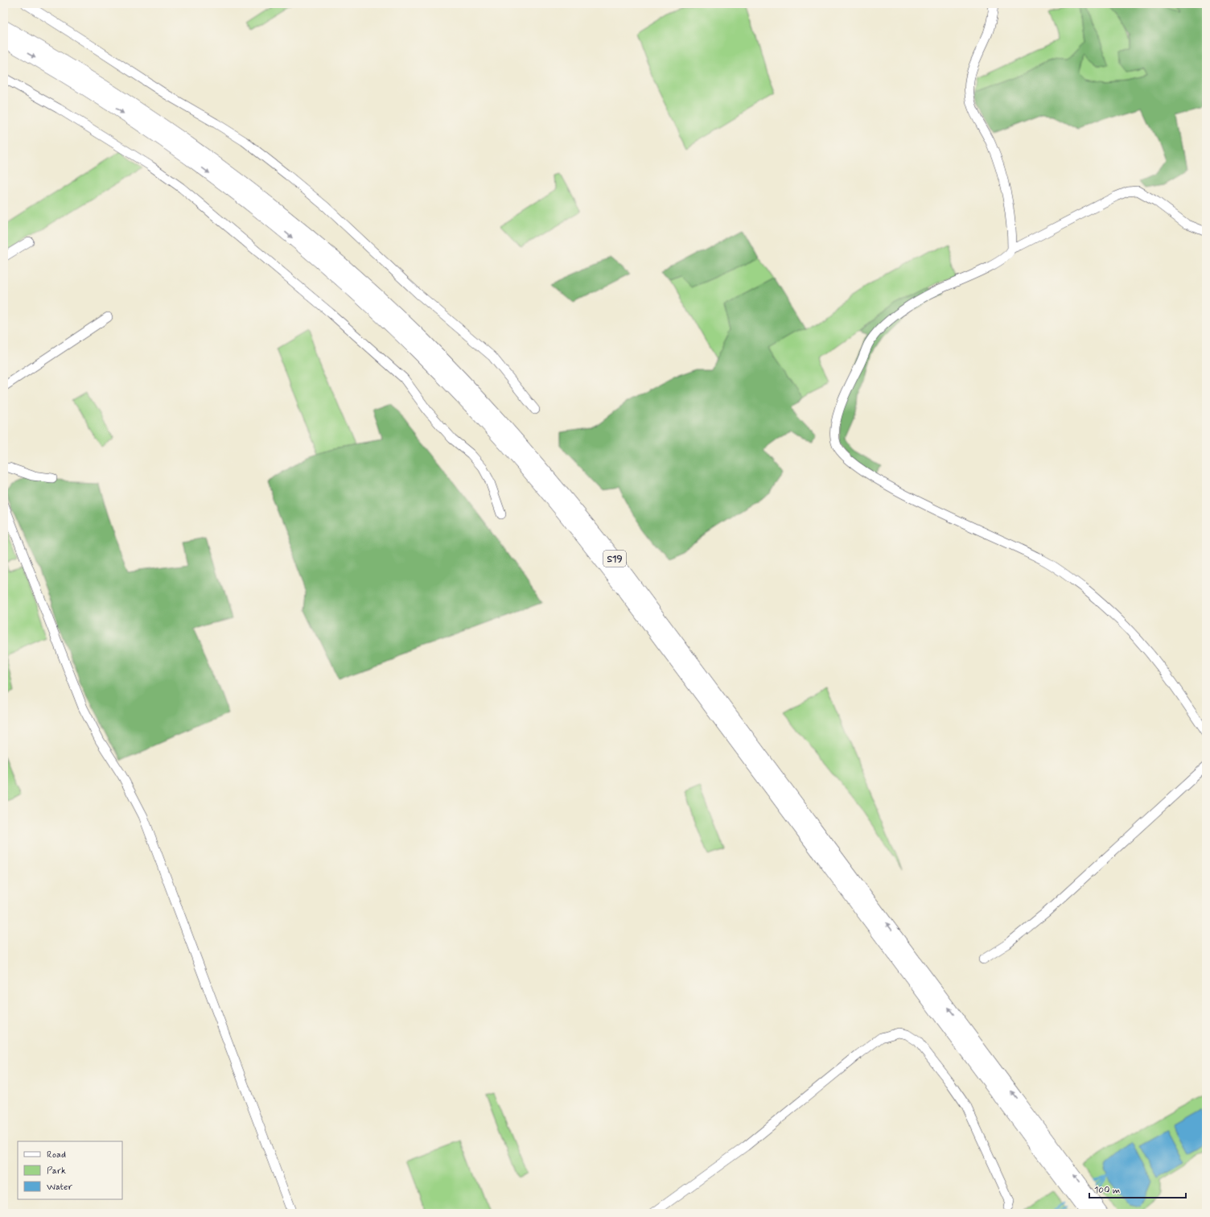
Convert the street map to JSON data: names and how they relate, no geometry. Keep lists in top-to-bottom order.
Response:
{
  "streets": {
    "highway": ["S19"]
  },
  "legend": ["Road", "Park", "Water"],
  "scale_bar": "100 m"
}
